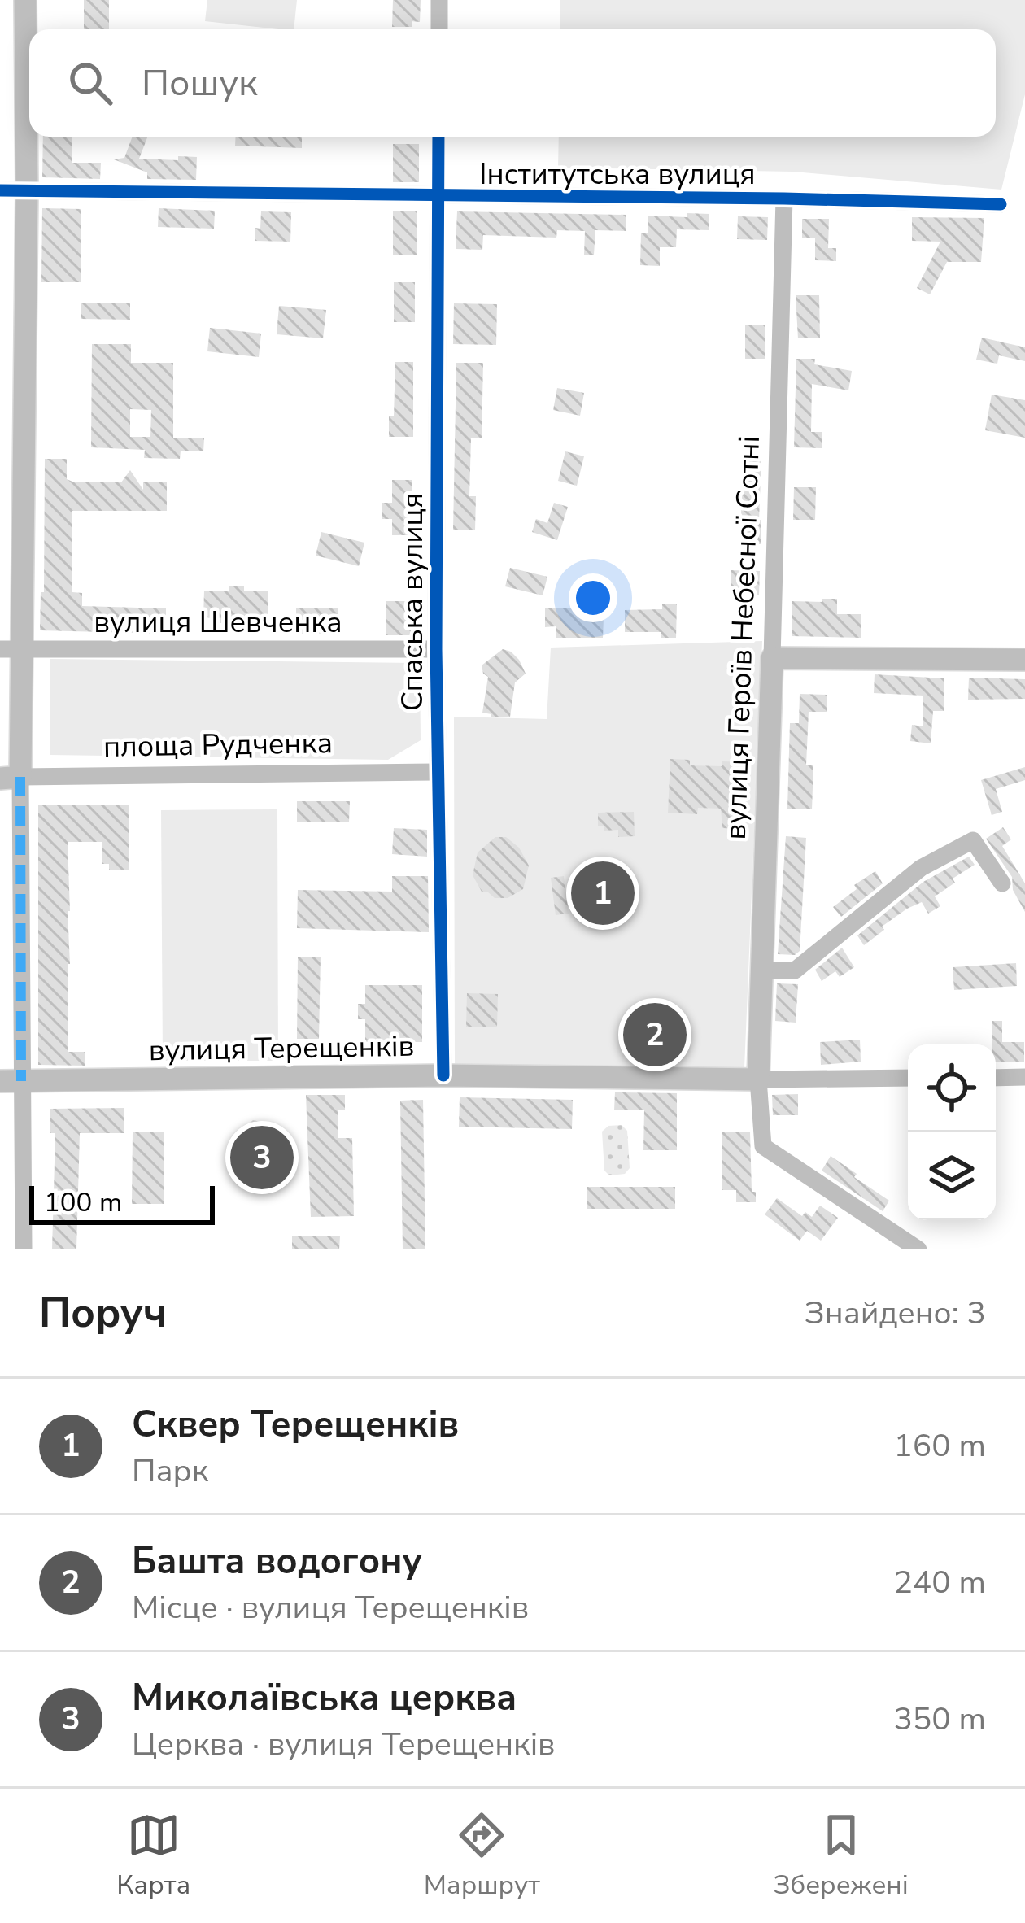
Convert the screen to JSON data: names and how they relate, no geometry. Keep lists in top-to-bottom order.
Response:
{
  "streets": {
    "main road": ["вулиця Героїв Небесної Сотні", "вулиця Терещенків"],
    "street": [
      "Інститутська вулиця",
      "Спаська вулиця",
      "вулиця Шевченка",
      "площа Рудченка"
    ]
  },
  "crossings": [
    ["Інститутська вулиця", "Спаська вулиця"],
    ["Інститутська вулиця", "вулиця Героїв Небесної Сотні"],
    ["Спаська вулиця", "вулиця Шевченка"],
    ["Спаська вулиця", "площа Рудченка"],
    ["Спаська вулиця", "вулиця Терещенків"],
    ["вулиця Героїв Небесної Сотні", "вулиця Терещенків"]
  ],
  "scale_bar": "100 m",
  "page": {
    "search": "Пошук",
    "pins": ["1", "2", "3"],
    "scale": "100 m",
    "heading": ["Поруч", "Знайдено: 3"],
    "list": [
      {
        "mark": "1",
        "name": "Сквер Терещенків",
        "note": "Парк",
        "value": "160 m"
      },
      {
        "mark": "2",
        "name": "Башта водогону",
        "note": "Місце · вулиця Терещенків",
        "value": "240 m"
      },
      {
        "mark": "3",
        "name": "Миколаївська церква",
        "note": "Церква · вулиця Терещенків",
        "value": "350 m"
      }
    ],
    "nav": ["Карта", "Маршрут", "Збережені"]
  }
}
